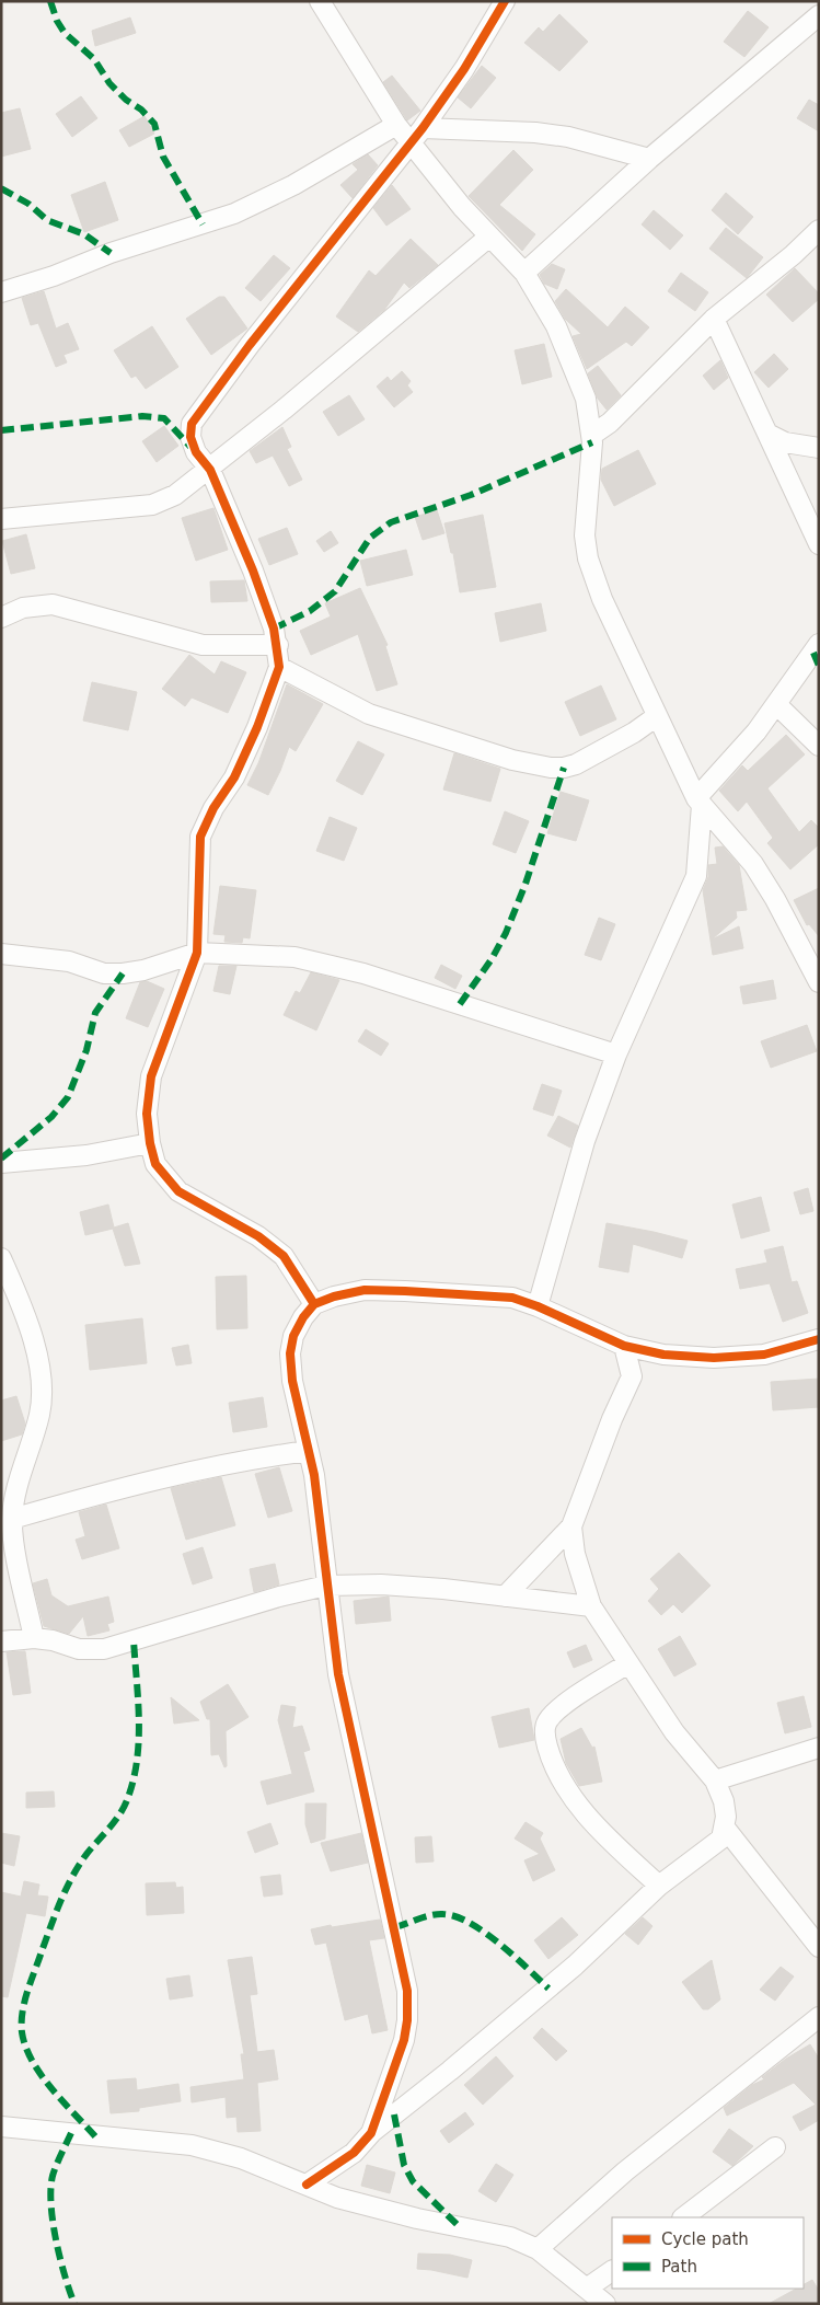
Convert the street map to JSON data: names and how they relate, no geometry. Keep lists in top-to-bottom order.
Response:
{
  "legend": ["Cycle path", "Path"]
}
